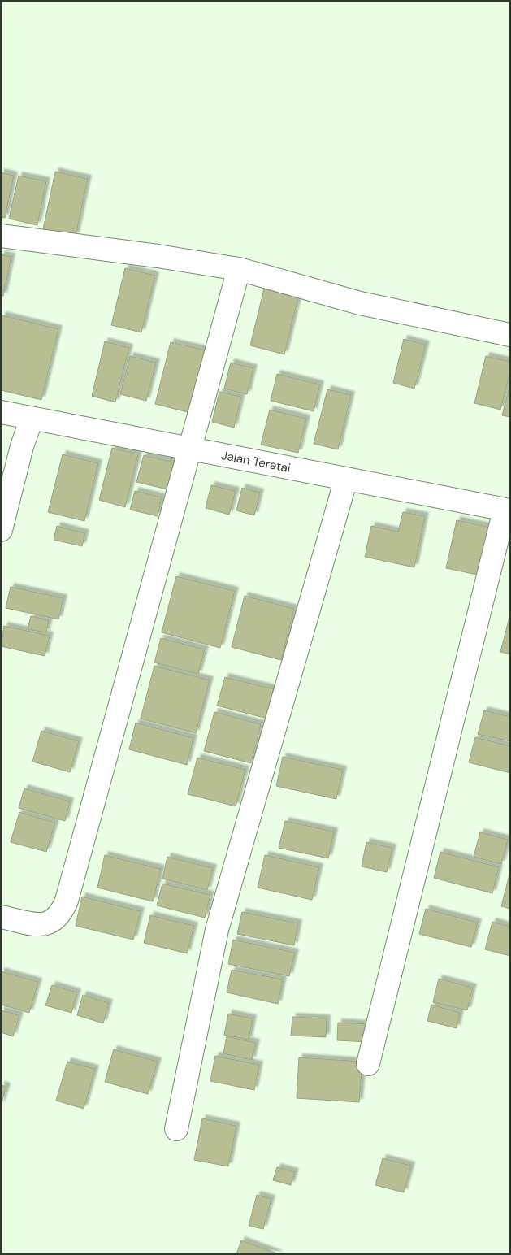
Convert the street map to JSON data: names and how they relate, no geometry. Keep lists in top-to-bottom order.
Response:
{
  "streets": {
    "street": ["Jalan Teratai"]
  }
}
